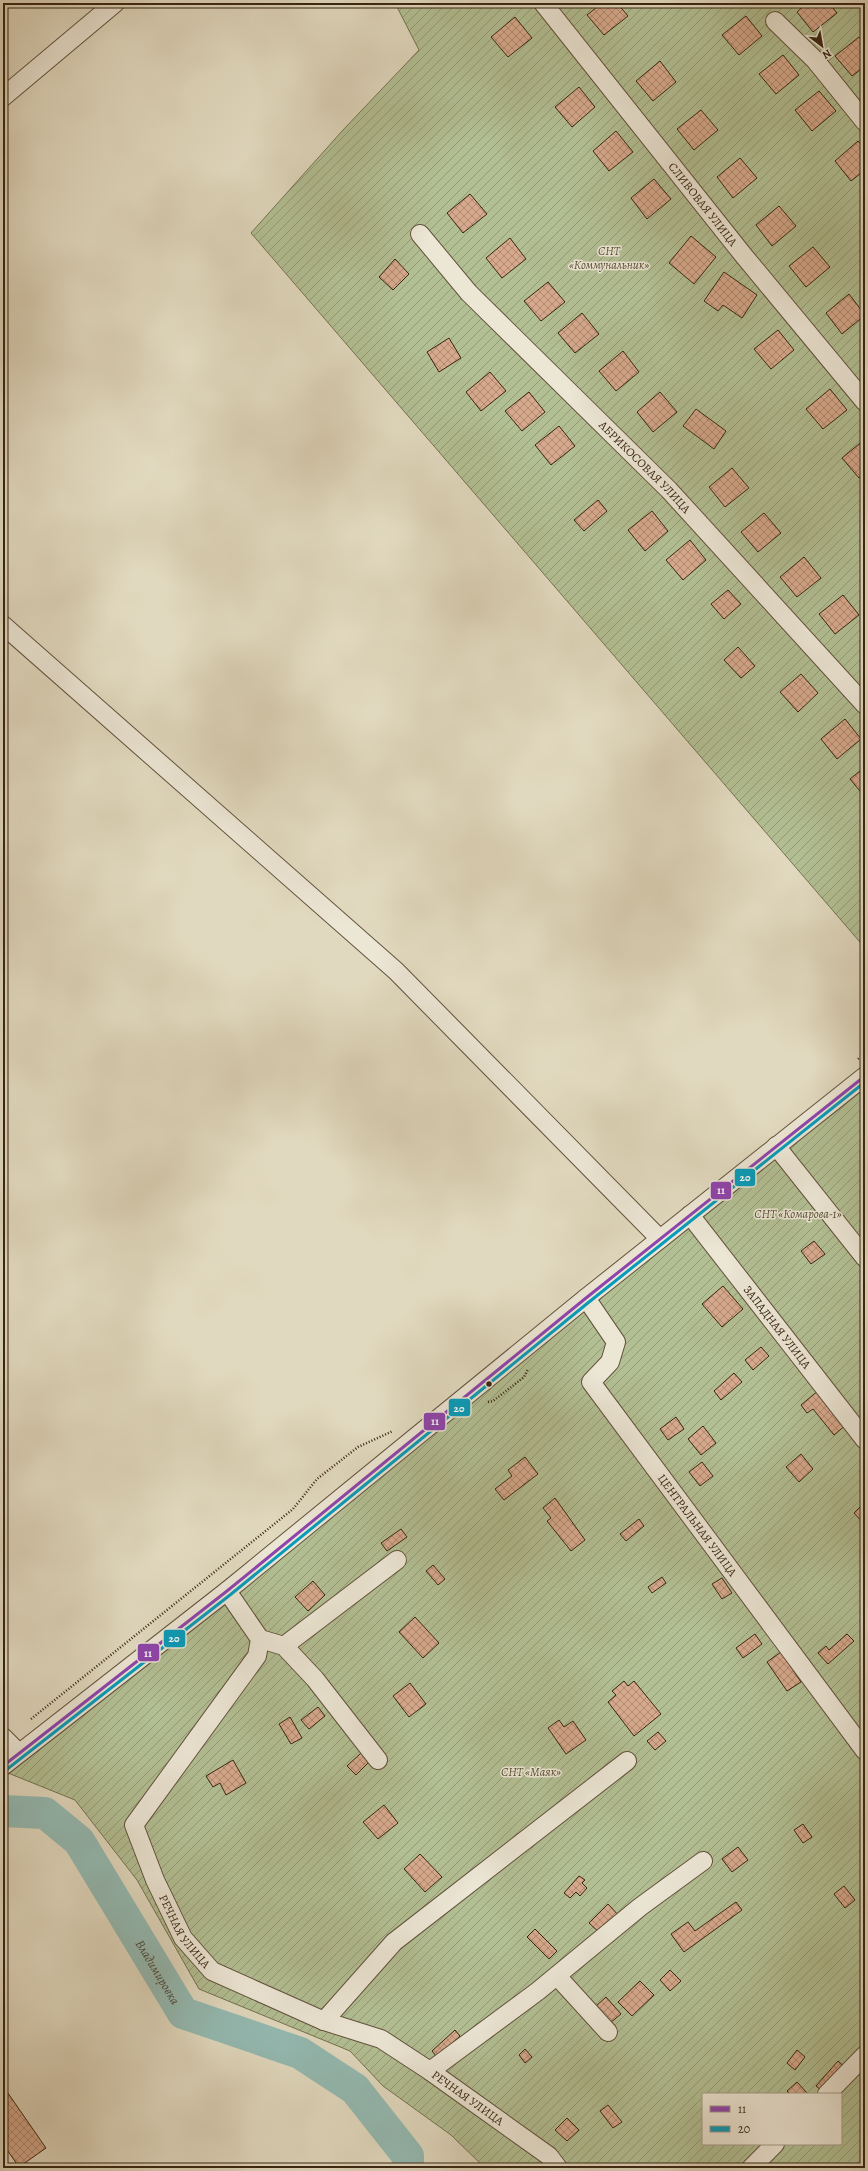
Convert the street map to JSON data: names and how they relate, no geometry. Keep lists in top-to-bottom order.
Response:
{
  "streets": {
    "street": [
      "СЛИВОВАЯ УЛИЦА",
      "АБРИКОСОВАЯ УЛИЦА",
      "ЗАПАДНАЯ УЛИЦА",
      "ЦЕНТРАЛЬНАЯ УЛИЦА",
      "РЕЧНАЯ УЛИЦА"
    ]
  },
  "water": ["Владимировка"],
  "parks": ["СНТ «Коммунальник»", "СНТ «Комарова-1»", "СНТ «Маяк»"],
  "lines": ["transit line 11", "transit line 20"],
  "legend": ["11", "20"],
  "north": "bottom right"
}
